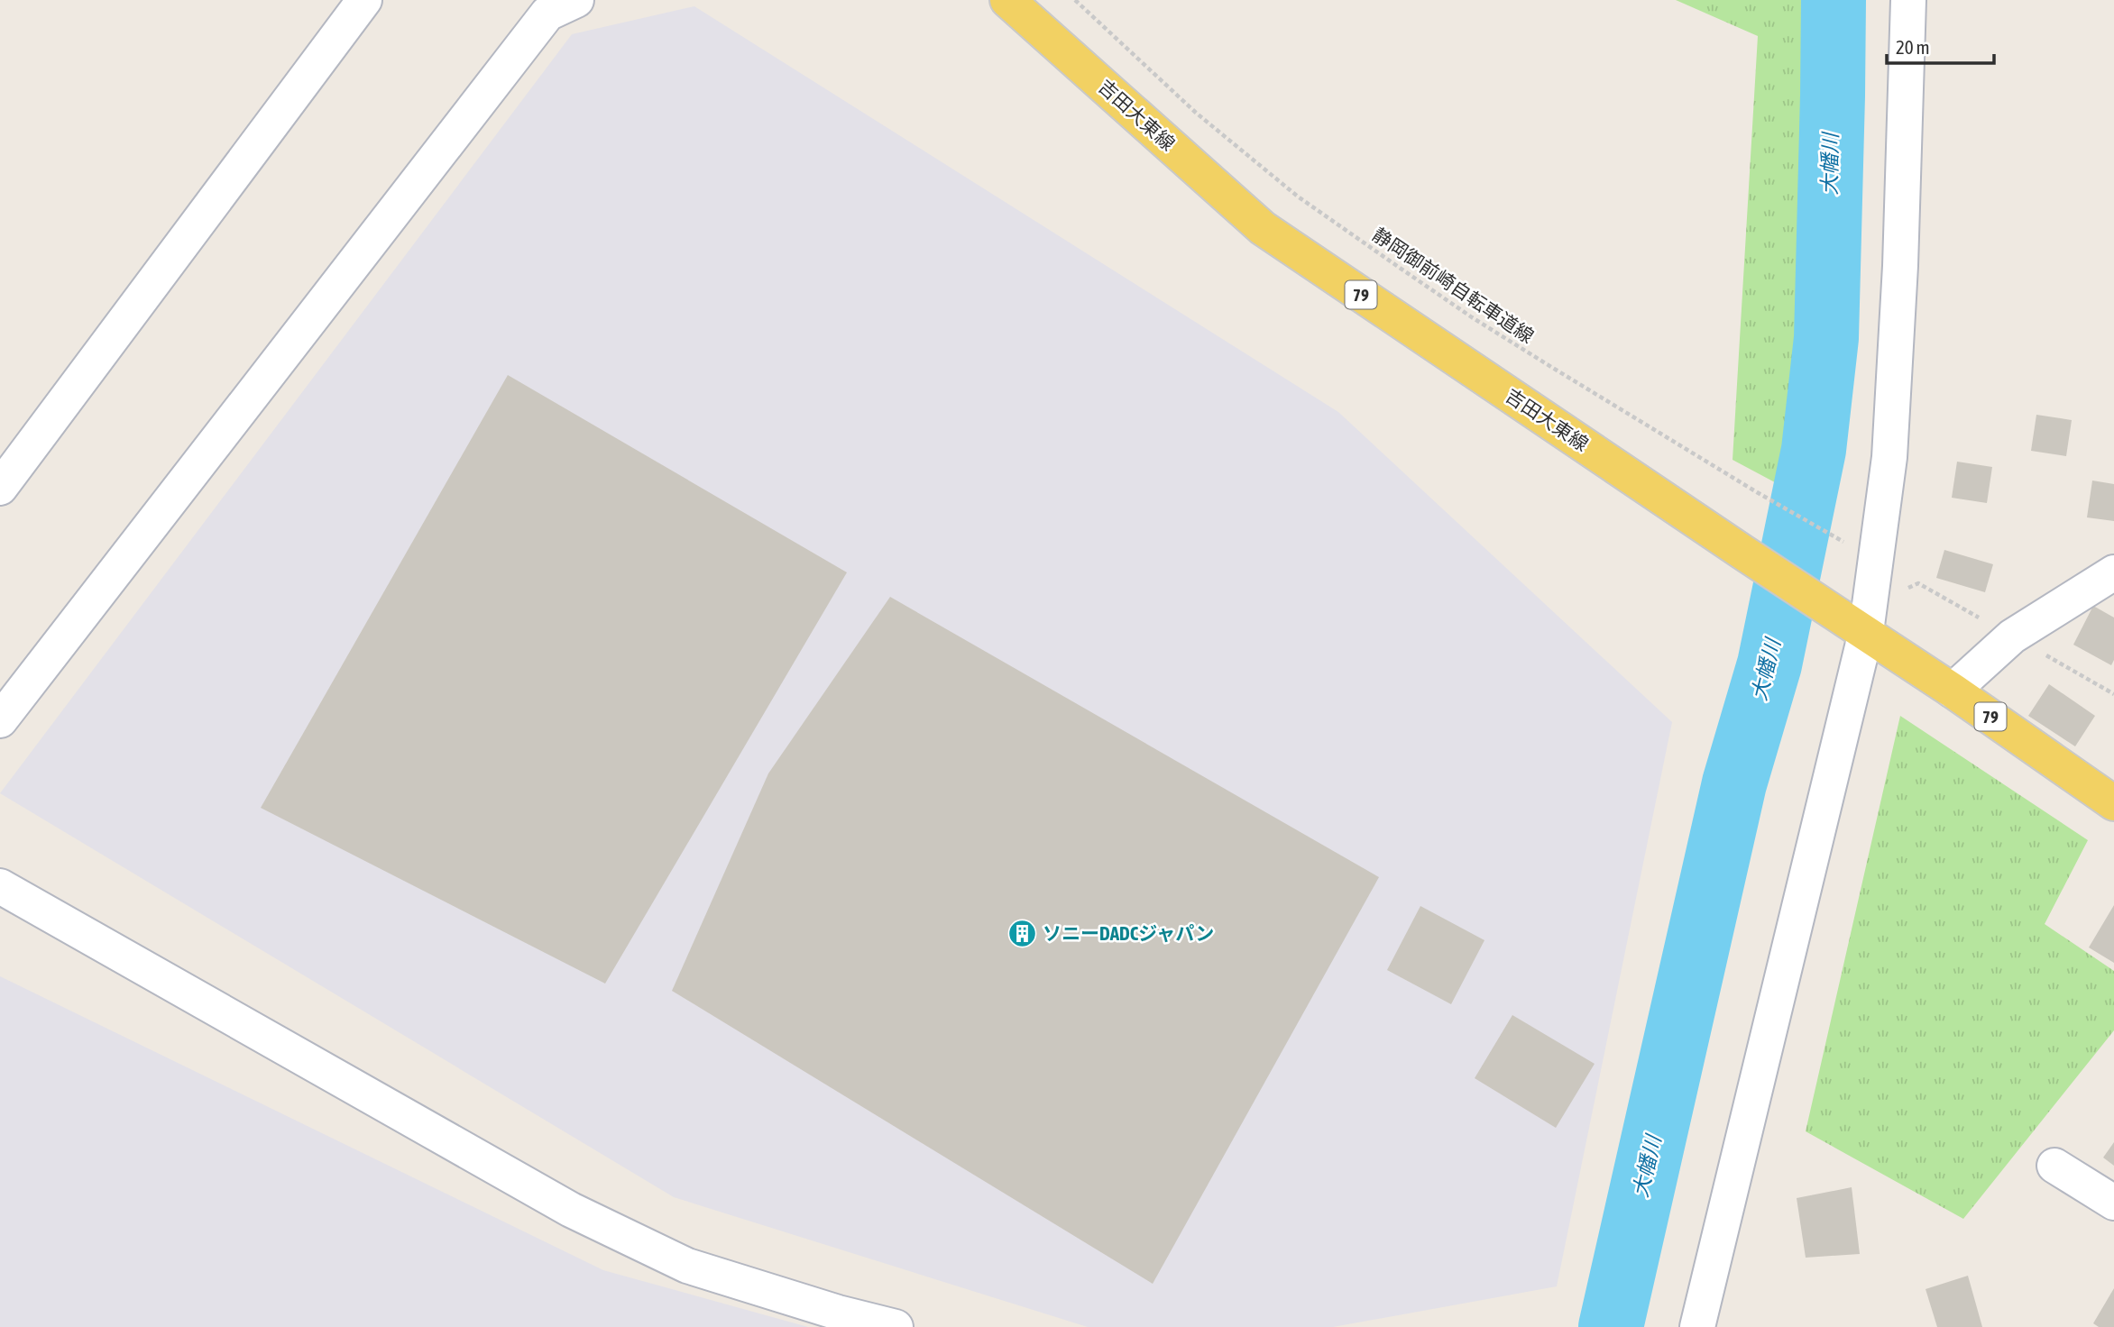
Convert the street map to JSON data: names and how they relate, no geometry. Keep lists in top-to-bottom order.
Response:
{
  "streets": {
    "main road": ["吉田大東線", "79"],
    "path": ["静岡御前崎自転車道線"]
  },
  "water": ["大幡川"],
  "places": {
    "building": ["ソニーDADCジャパン"]
  },
  "scale_bar": "20 m"
}
